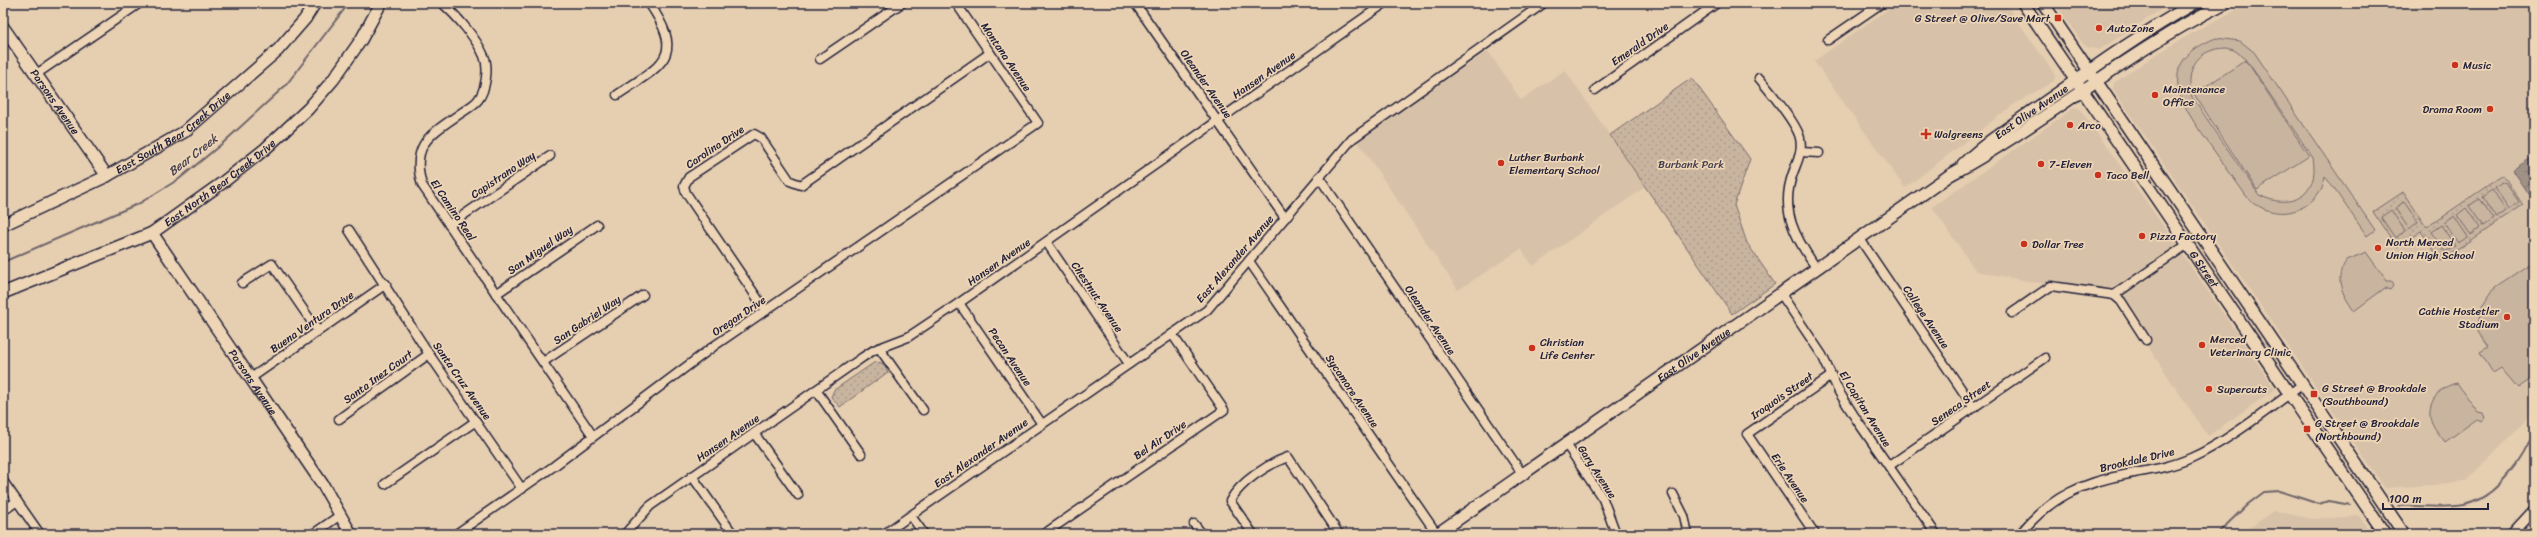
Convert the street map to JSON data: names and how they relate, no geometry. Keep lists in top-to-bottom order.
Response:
{
  "streets": {
    "street": [
      "Emerald Drive",
      "Montana Avenue",
      "Hansen Avenue",
      "Oleander Avenue",
      "Parsons Avenue",
      "East Olive Avenue",
      "East South Bear Creek Drive",
      "Carolina Drive",
      "Capistrano Way",
      "East North Bear Creek Drive",
      "El Camino Real",
      "San Miguel Way",
      "East Alexander Avenue",
      "G Street",
      "Chestnut Avenue",
      "Oregon Drive",
      "College Avenue",
      "San Gabriel Way",
      "Buena Ventura Drive",
      "Pecan Avenue",
      "Santa Inez Court",
      "Santa Cruz Avenue",
      "Sycamore Avenue",
      "Iroquois Street",
      "Seneca Street",
      "El Capitan Avenue",
      "Bel Air Drive",
      "Brookdale Drive",
      "Gary Avenue",
      "Erie Avenue"
    ]
  },
  "crossings": [
    ["Montana Avenue", "Carolina Drive"],
    ["Montana Avenue", "Oregon Drive"],
    ["Hansen Avenue", "Oleander Avenue"],
    ["Hansen Avenue", "Chestnut Avenue"],
    ["Hansen Avenue", "Pecan Avenue"],
    ["Oleander Avenue", "East Olive Avenue"],
    ["Oleander Avenue", "East Alexander Avenue"],
    ["Parsons Avenue", "East South Bear Creek Drive"],
    ["Parsons Avenue", "East North Bear Creek Drive"],
    ["Parsons Avenue", "Buena Ventura Drive"],
    ["East Olive Avenue", "G Street"],
    ["East Olive Avenue", "College Avenue"],
    ["East Olive Avenue", "Sycamore Avenue"],
    ["East Olive Avenue", "El Capitan Avenue"],
    ["East Olive Avenue", "Gary Avenue"],
    ["Carolina Drive", "Oregon Drive"],
    ["Capistrano Way", "El Camino Real"],
    ["El Camino Real", "San Miguel Way"],
    ["El Camino Real", "Oregon Drive"],
    ["El Camino Real", "San Gabriel Way"],
    ["East Alexander Avenue", "Chestnut Avenue"],
    ["East Alexander Avenue", "Pecan Avenue"],
    ["East Alexander Avenue", "Sycamore Avenue"],
    ["East Alexander Avenue", "Bel Air Drive"],
    ["G Street", "Brookdale Drive"],
    ["Oregon Drive", "Santa Cruz Avenue"],
    ["College Avenue", "Seneca Street"],
    ["Buena Ventura Drive", "Santa Cruz Avenue"],
    ["Santa Inez Court", "Santa Cruz Avenue"],
    ["Iroquois Street", "El Capitan Avenue"],
    ["Iroquois Street", "Erie Avenue"],
    ["Seneca Street", "El Capitan Avenue"]
  ],
  "water": ["Bear Creek"],
  "parks": ["Burbank Park"],
  "places": {
    "transit": ["G Street @ Olive/Save Mart", "G Street @ Brookdale (Southbound)", "G Street @ Brookdale (Northbound)"],
    "other": [
      "AutoZone",
      "Music",
      "Maintenance Office",
      "Drama Room",
      "Arco",
      "Luther Burbank Elementary School",
      "7-Eleven",
      "Taco Bell",
      "Pizza Factory",
      "Dollar Tree",
      "North Merced Union High School",
      "Cathie Hostetler Stadium",
      "Merced Veterinary Clinic",
      "Christian Life Center",
      "Supercuts"
    ],
    "health": ["Walgreens"]
  },
  "scale_bar": "100 m"
}
